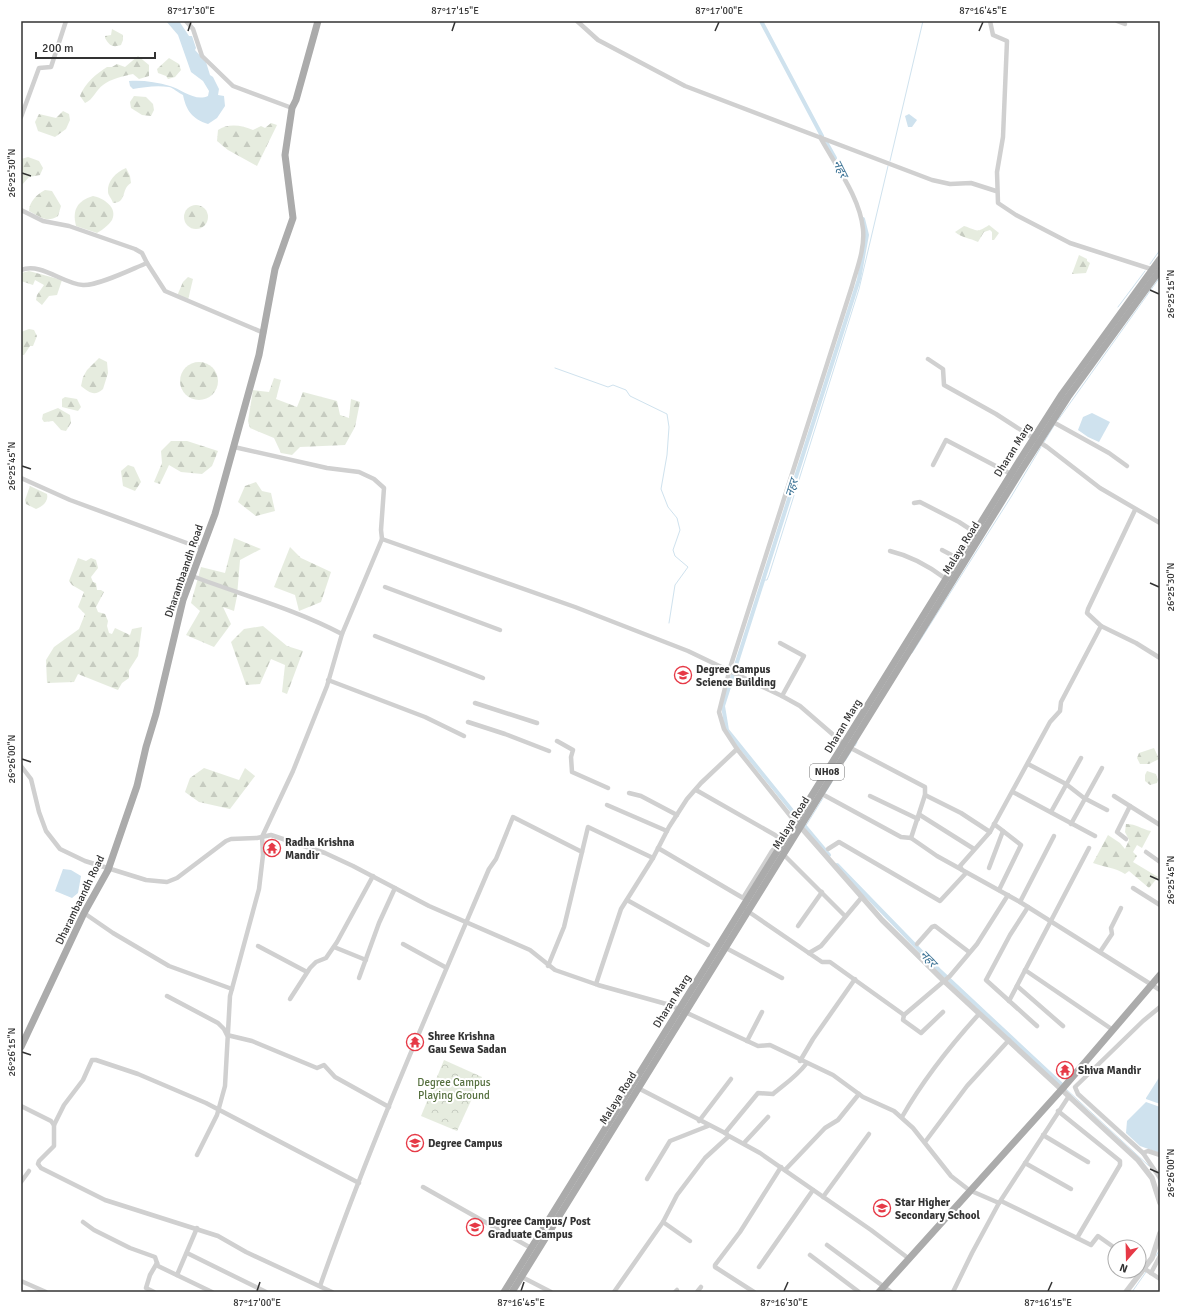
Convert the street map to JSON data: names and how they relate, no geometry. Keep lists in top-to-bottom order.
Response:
{
  "streets": {
    "main road": [
      "Dharan Marg",
      "Malaya Road",
      "Dharambaandh Road",
      "NH08"
    ]
  },
  "crossings": [
    ["Dharan Marg", "Malaya Road"]
  ],
  "water": ["नहर"],
  "parks": ["Degree Campus Playing Ground"],
  "places": {
    "school or university": [
      "Degree Campus Science Building",
      "Degree Campus",
      "Star Higher Secondary School",
      "Degree Campus/ Post Graduate Campus"
    ],
    "temple": ["Radha Krishna Mandir", "Shree Krishna Gau Sewa Sadan", "Shiva Mandir"]
  },
  "scale_bar": "200 m",
  "north": "bottom",
  "coordinates": [
    "87°17'30\"E",
    "87°17'15\"E",
    "87°17'00\"E",
    "87°16'45\"E",
    "26°25'30\"N",
    "26°25'15\"N",
    "26°25'45\"N",
    "26°26'00\"N",
    "26°26'15\"N",
    "87°16'30\"E",
    "87°16'15\"E"
  ]
}
